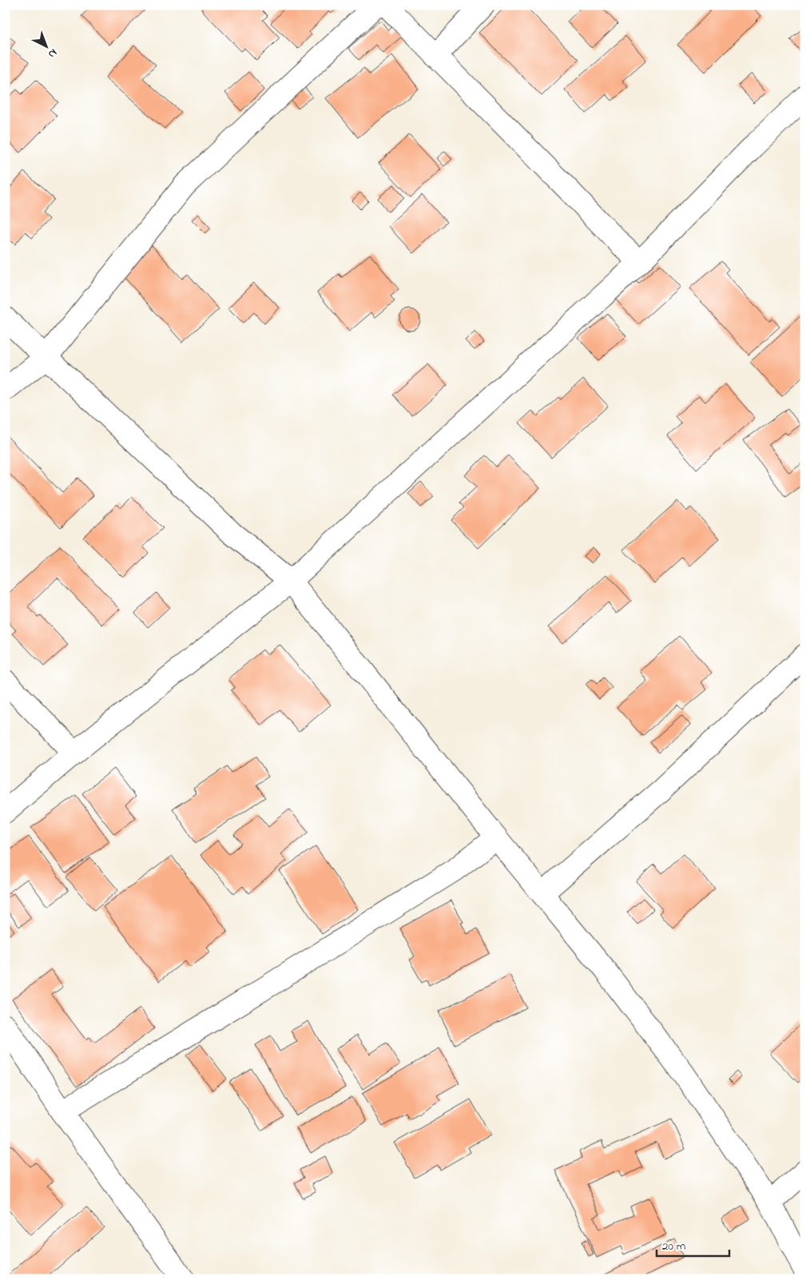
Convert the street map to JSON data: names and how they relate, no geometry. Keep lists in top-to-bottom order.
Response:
{
  "scale_bar": "20 m",
  "north": "bottom right"
}
